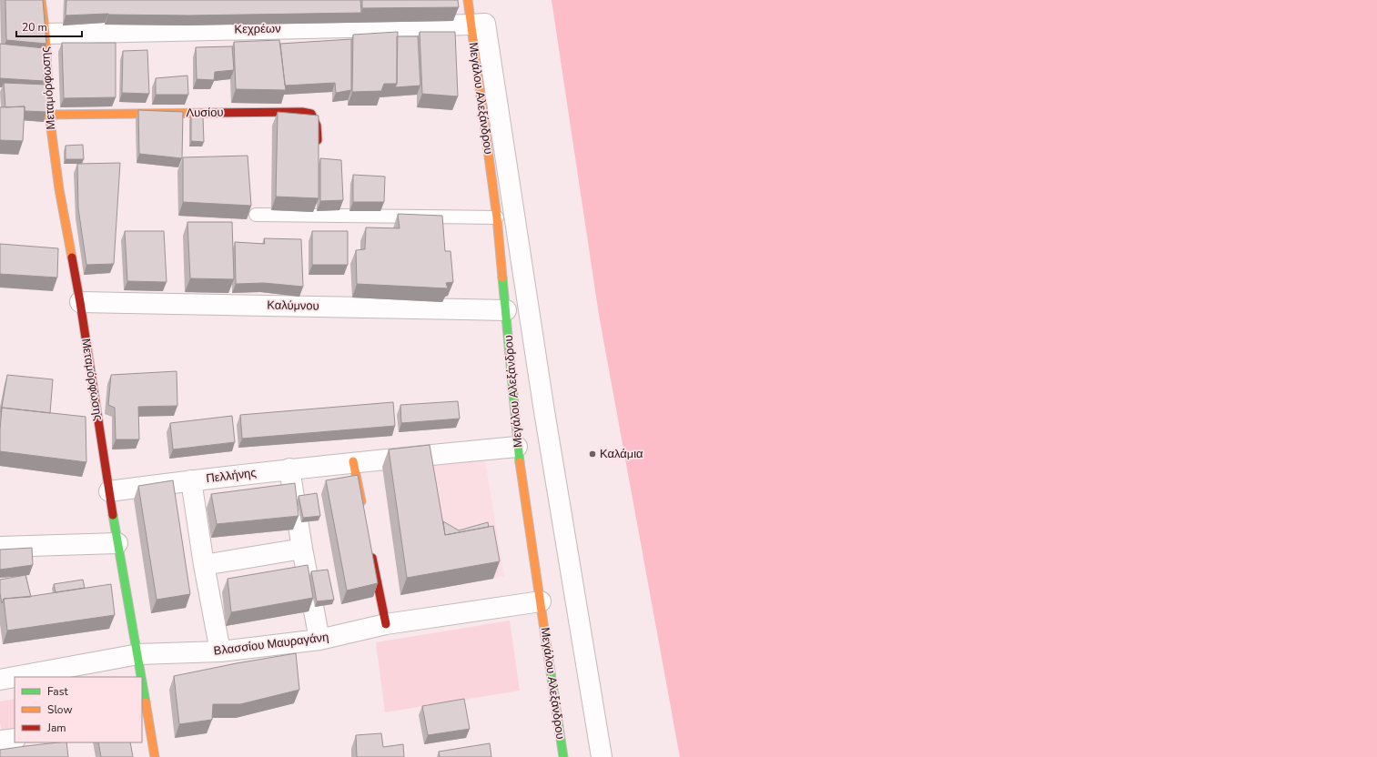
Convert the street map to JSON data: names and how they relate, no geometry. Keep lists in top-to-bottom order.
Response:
{
  "streets": {
    "street": [
      "Κεχρέων",
      "Μεταμόρφωσης",
      "Μεγάλου Αλεξάνδρου",
      "Λυσίου",
      "Καλύμνου",
      "Πελλήνης",
      "Βλασσίου Μαυραγάνη"
    ]
  },
  "crossings": [
    ["Κεχρέων", "Μεταμόρφωσης"],
    ["Κεχρέων", "Μεγάλου Αλεξάνδρου"],
    ["Μεταμόρφωσης", "Λυσίου"],
    ["Μεταμόρφωσης", "Καλύμνου"],
    ["Μεταμόρφωσης", "Πελλήνης"],
    ["Μεταμόρφωσης", "Βλασσίου Μαυραγάνη"],
    ["Μεγάλου Αλεξάνδρου", "Καλύμνου"],
    ["Μεγάλου Αλεξάνδρου", "Πελλήνης"],
    ["Μεγάλου Αλεξάνδρου", "Βλασσίου Μαυραγάνη"]
  ],
  "places": ["Καλάμια"],
  "legend": ["Fast", "Slow", "Jam"],
  "scale_bar": "20 m"
}
